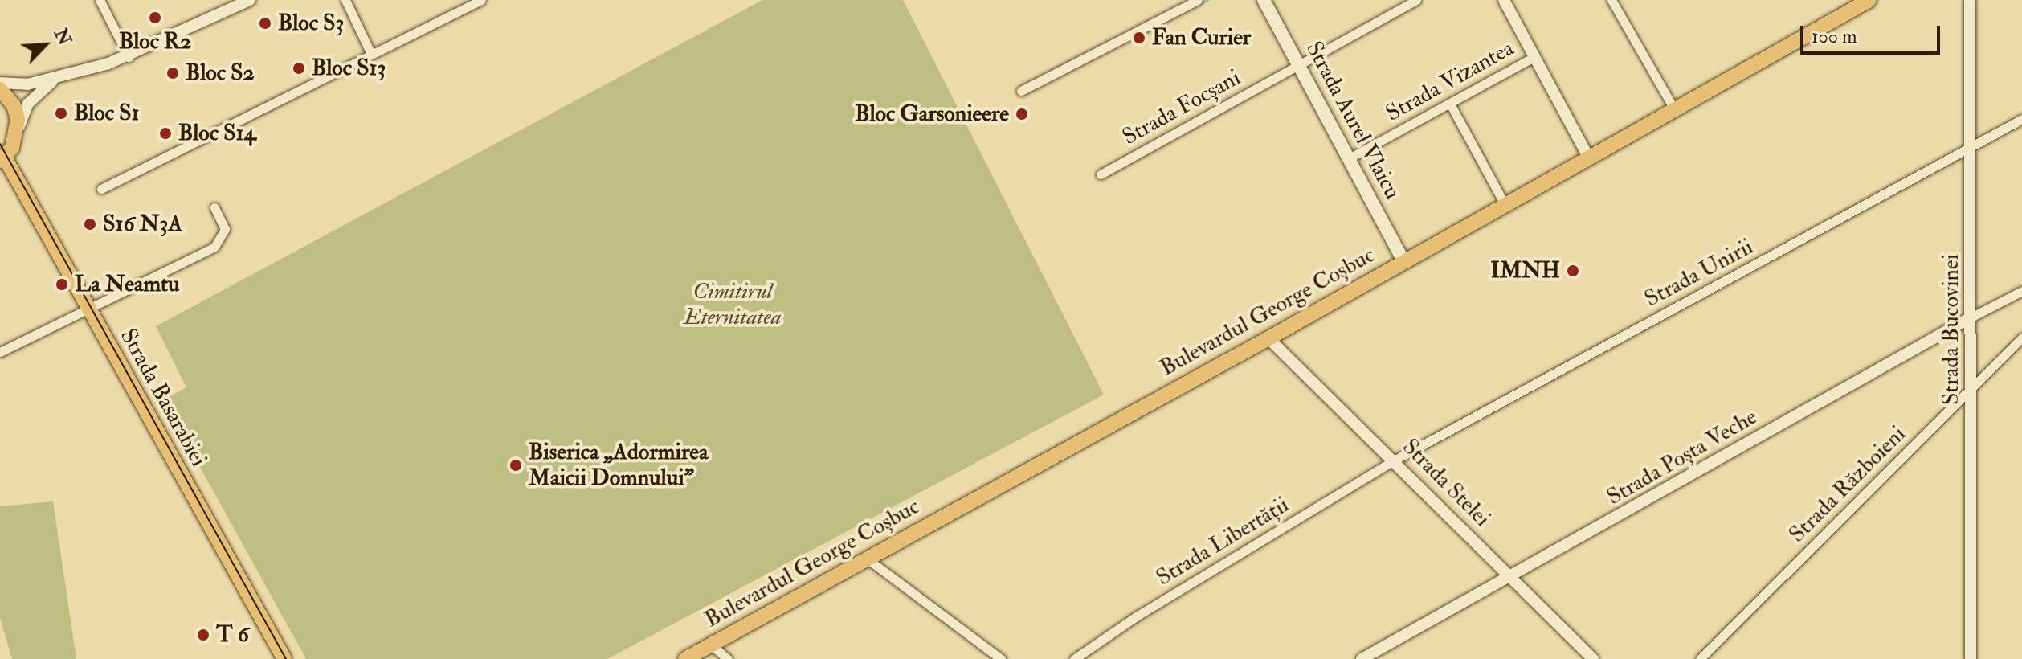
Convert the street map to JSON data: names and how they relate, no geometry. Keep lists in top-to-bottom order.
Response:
{
  "streets": {
    "main road": ["Strada Aurel Vlaicu", "Bulevardul George Coșbuc", "Strada Basarabiei"],
    "street": [
      "Strada Vizantea",
      "Strada Focșani",
      "Strada Unirii",
      "Strada Bucovinei",
      "Strada Poșta Veche",
      "Strada Stelei",
      "Strada Războieni",
      "Strada Libertății"
    ]
  },
  "crossings": [
    ["Strada Vizantea", "Strada Aurel Vlaicu"],
    ["Strada Focșani", "Strada Aurel Vlaicu"],
    ["Strada Aurel Vlaicu", "Bulevardul George Coșbuc"],
    ["Strada Unirii", "Strada Bucovinei"],
    ["Strada Unirii", "Strada Stelei"],
    ["Strada Unirii", "Strada Libertății"],
    ["Bulevardul George Coșbuc", "Strada Stelei"],
    ["Strada Bucovinei", "Strada Poșta Veche"],
    ["Strada Bucovinei", "Strada Războieni"],
    ["Strada Poșta Veche", "Strada Stelei"],
    ["Strada Stelei", "Strada Libertății"]
  ],
  "parks": ["Cimitirul Eternitatea"],
  "places": [
    "Bloc R2",
    "Bloc S3",
    "Fan Curier",
    "Bloc S13",
    "Bloc S2",
    "Bloc S1",
    "Bloc Garsonieere",
    "Bloc S14",
    "S16 N3A",
    "IMNH",
    "La Neamtu",
    "Biserica „Adormirea Maicii Domnului”",
    "T 6"
  ],
  "scale_bar": "100 m",
  "north": "top right"
}
